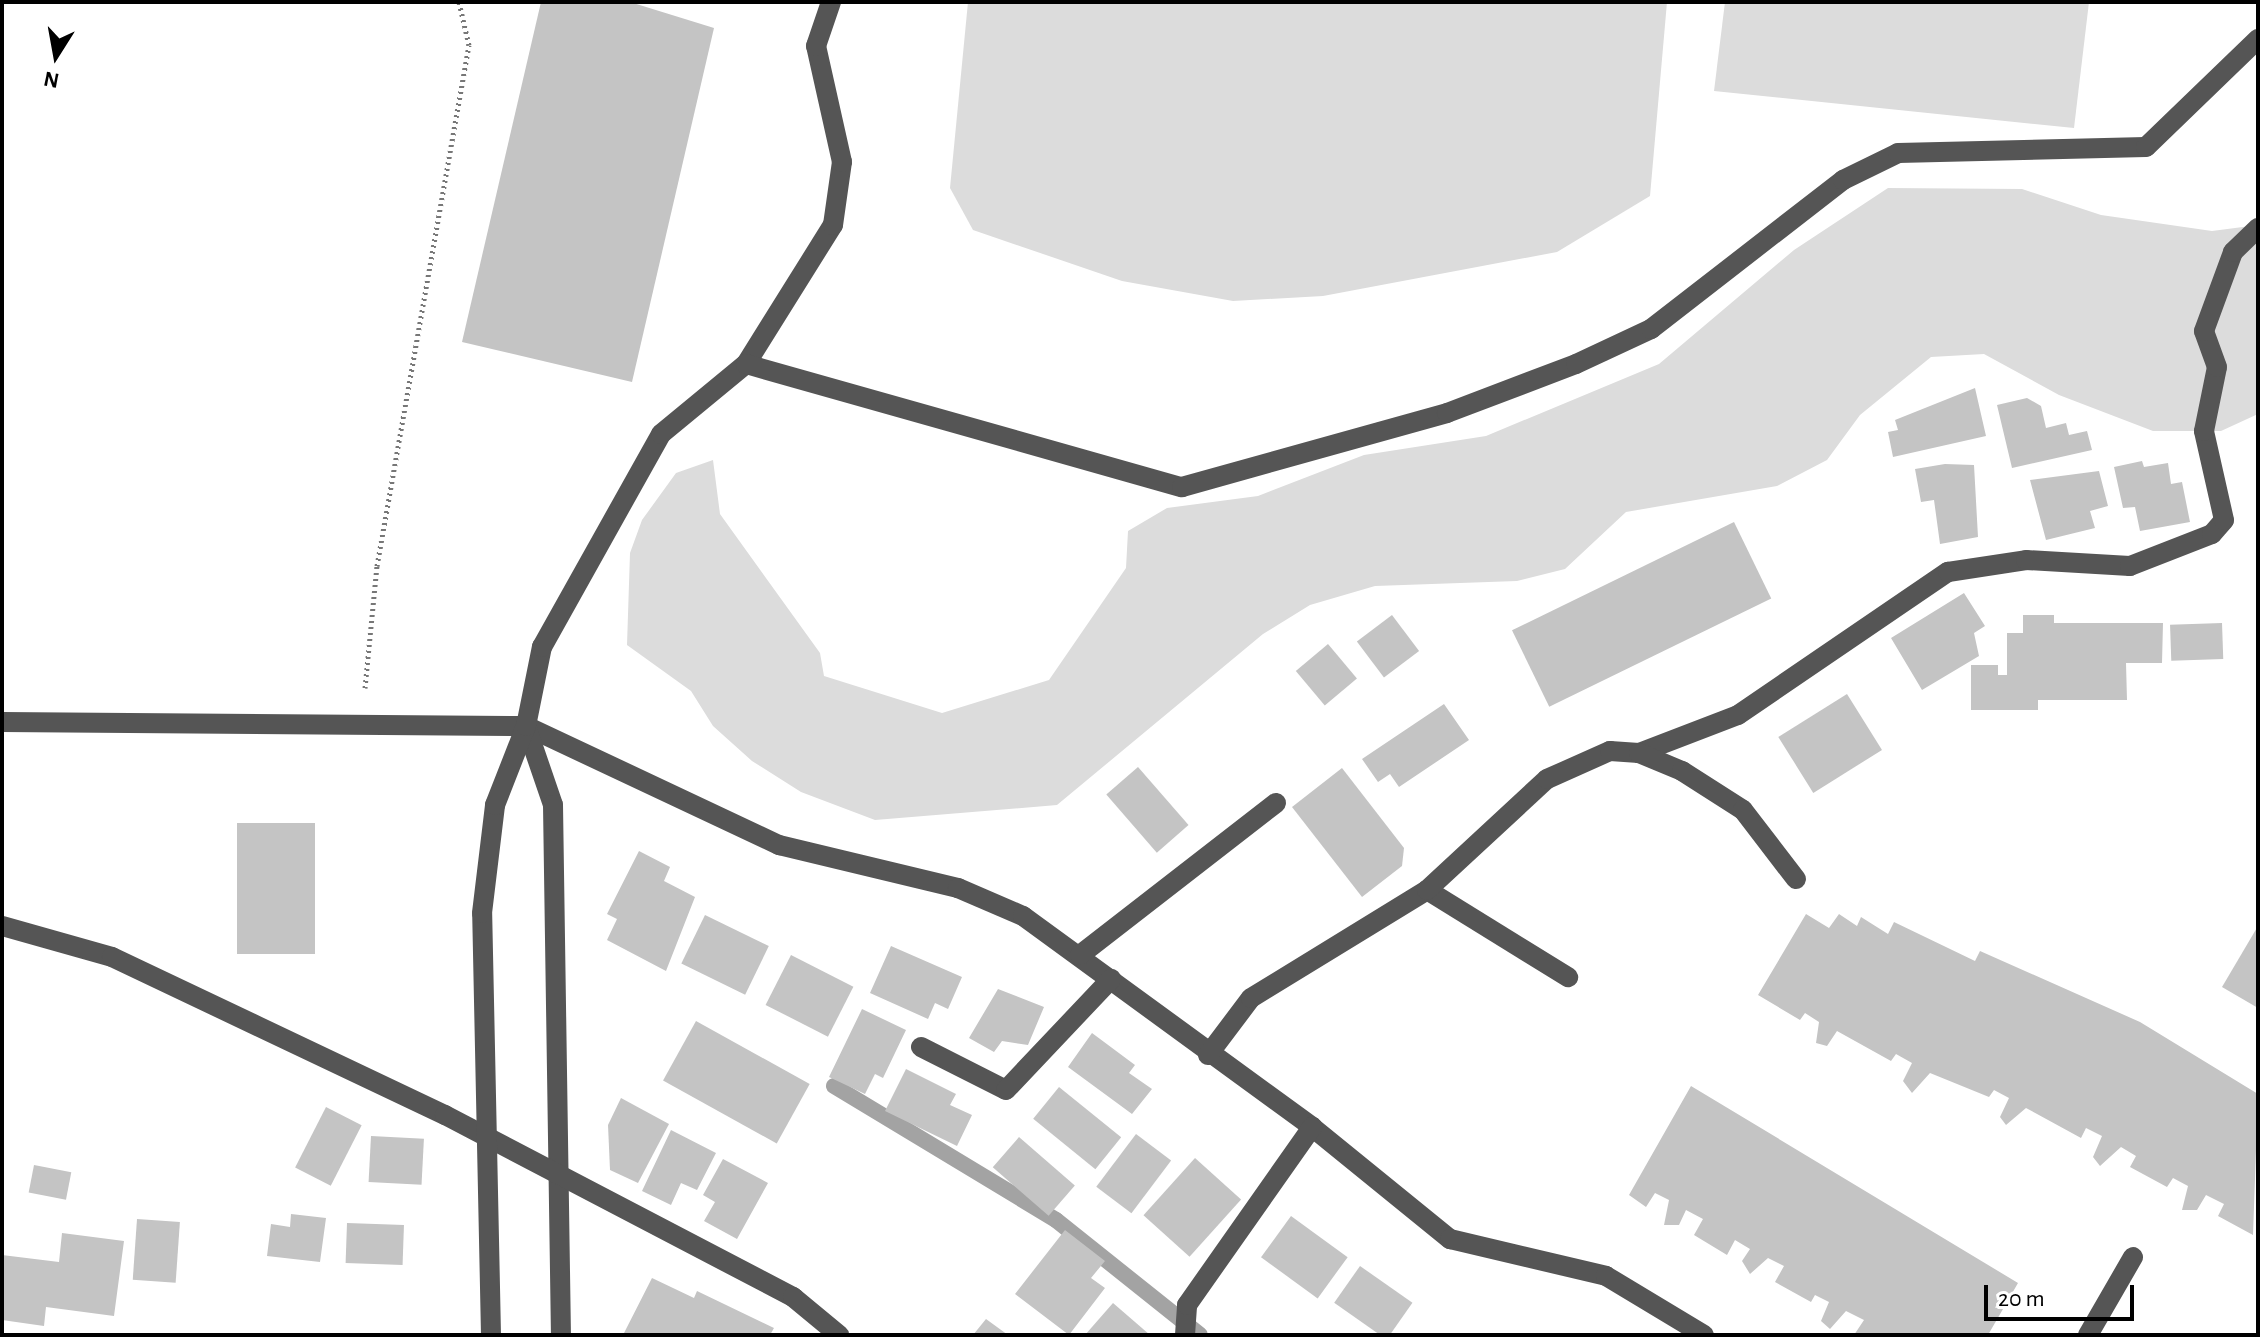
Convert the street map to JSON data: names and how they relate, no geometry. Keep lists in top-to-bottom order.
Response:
{
  "scale_bar": "20 m",
  "north": "bottom"
}
